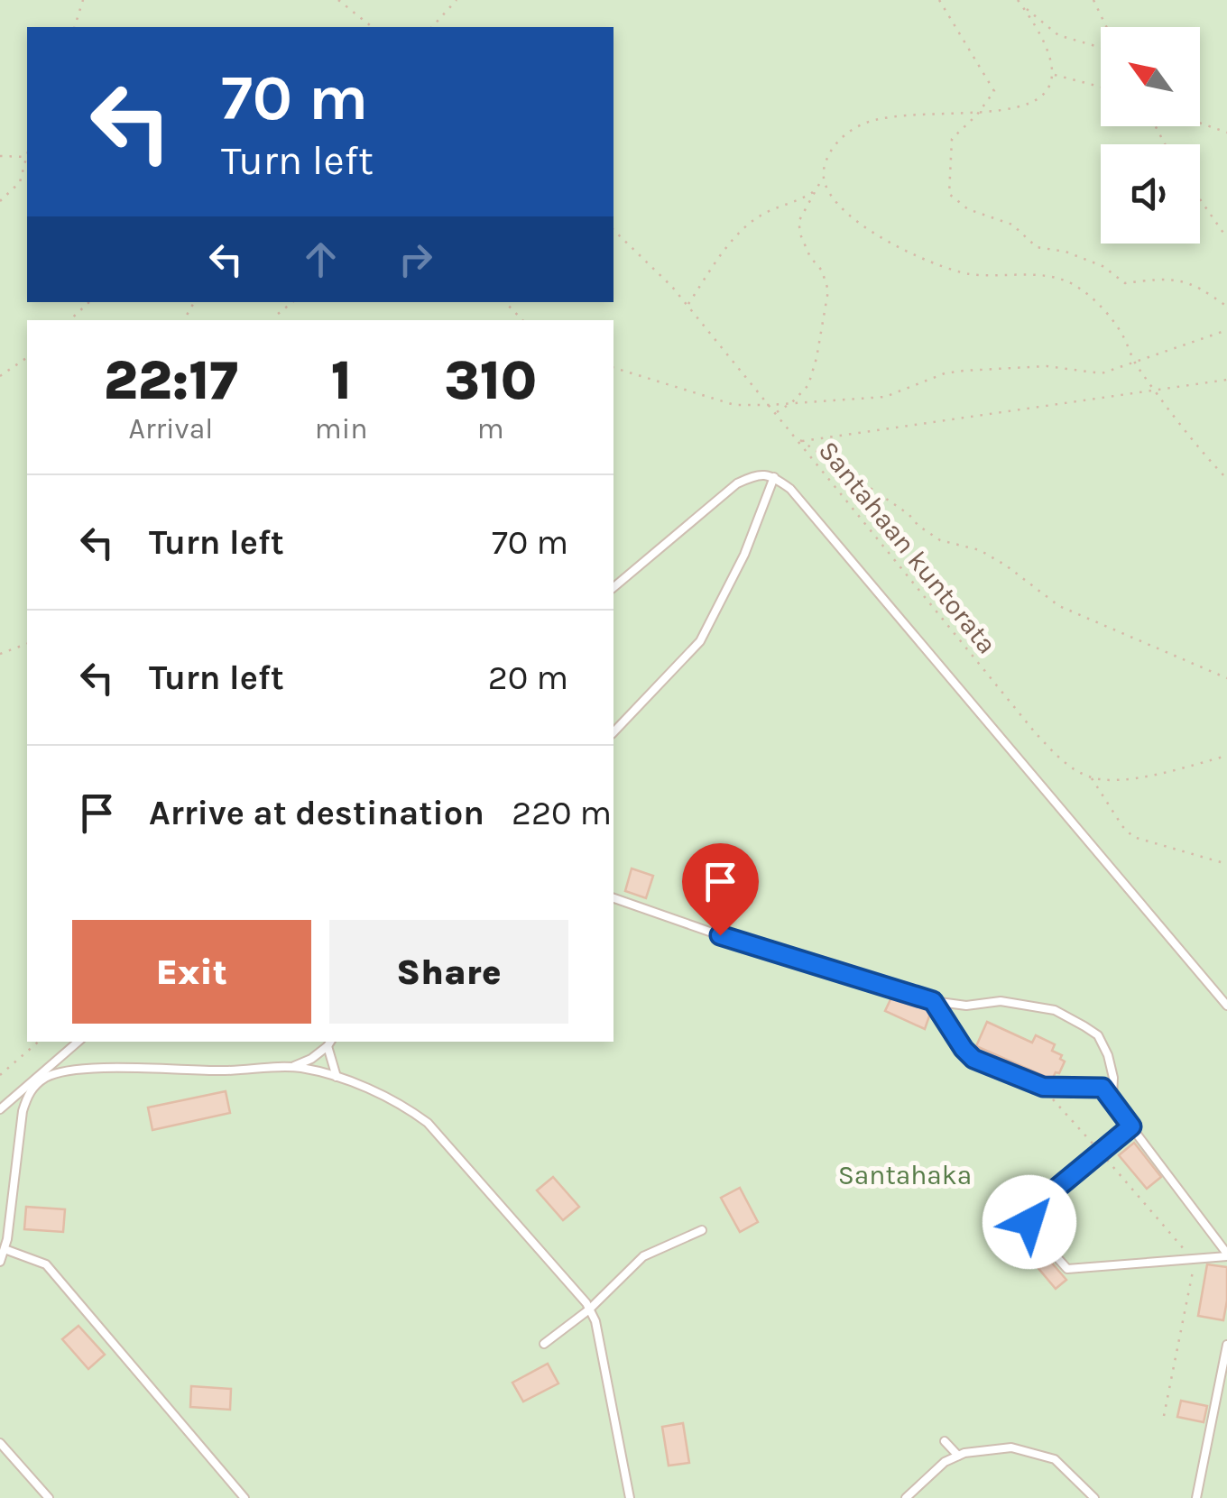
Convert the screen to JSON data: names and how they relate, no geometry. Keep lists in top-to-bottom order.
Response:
{
  "streets": {
    "path": ["Santahaan kuntorata"]
  },
  "parks": ["Santahaka"],
  "north": "top left",
  "page": {
    "turn": ["70 m", "Turn left"],
    "eta": [
      "22:17",
      "Arrival",
      "1",
      "min",
      "310",
      "m"
    ],
    "list": [
      {
        "name": "Turn left",
        "value": "70 m"
      },
      {
        "name": "Turn left",
        "value": "20 m"
      },
      {
        "name": "Arrive at destination",
        "value": "220 m"
      }
    ],
    "buttons": ["Exit", "Share"]
  }
}
